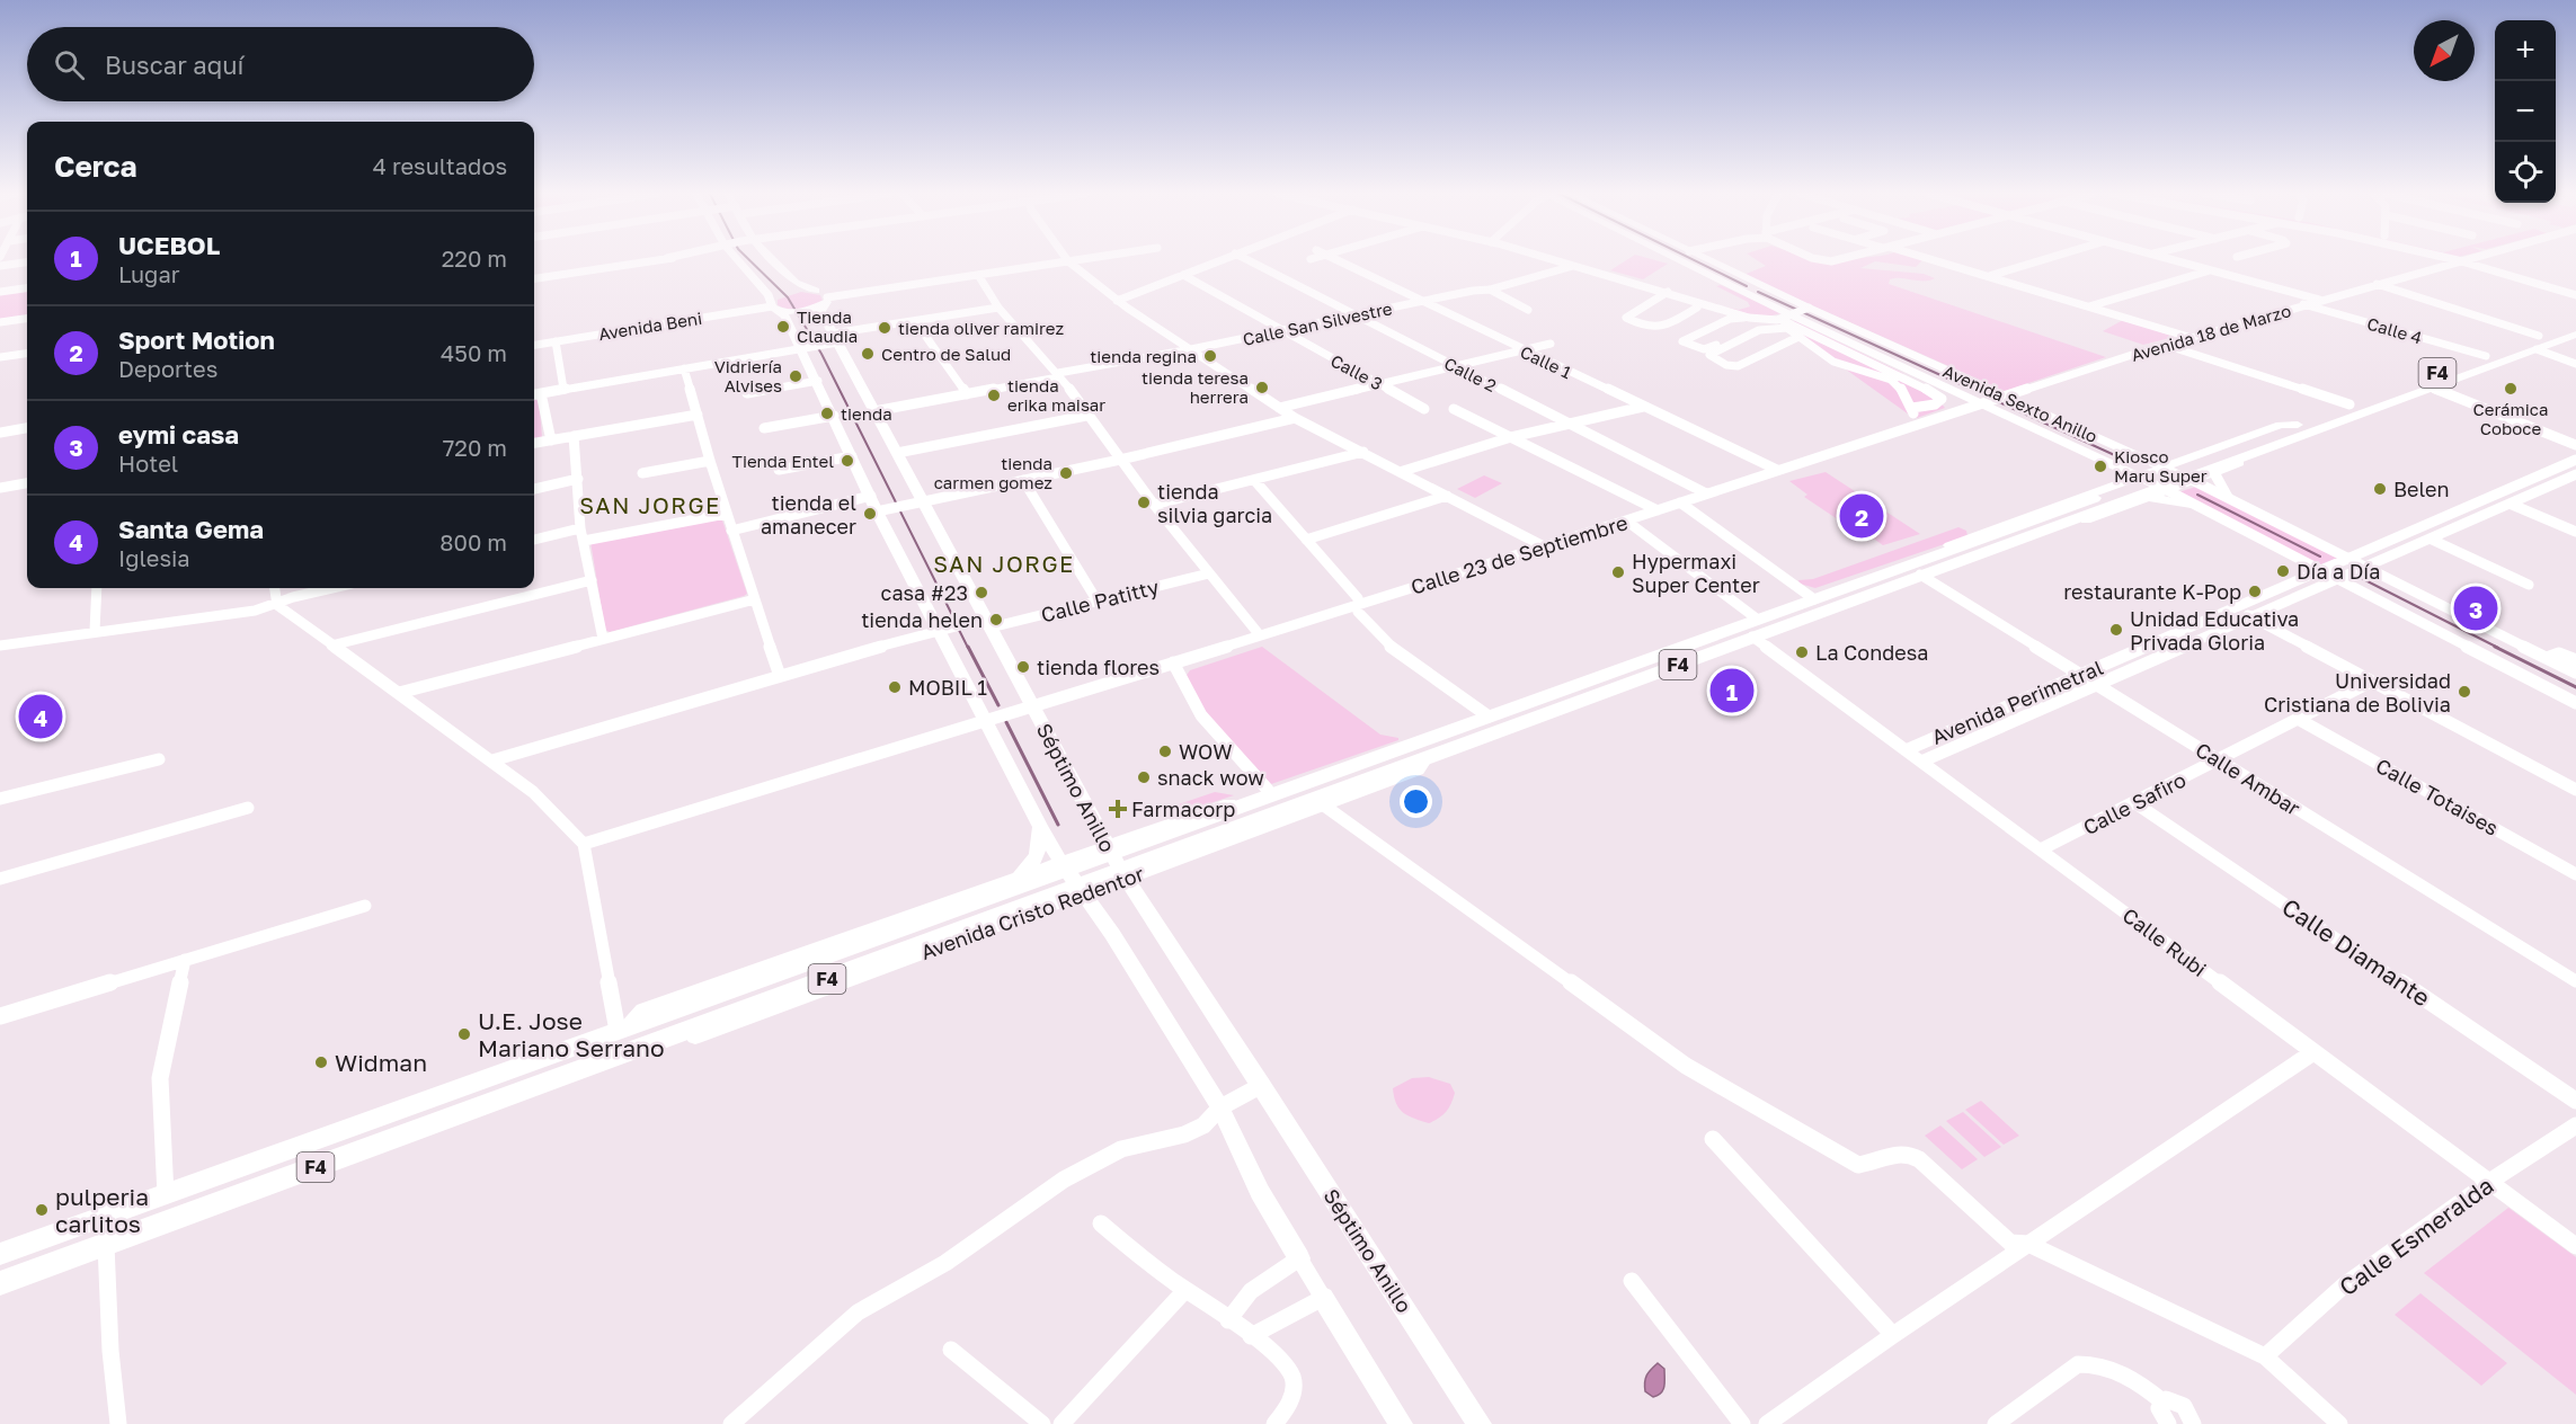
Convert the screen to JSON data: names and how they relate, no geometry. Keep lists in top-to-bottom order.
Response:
{
  "streets": {
    "highway": ["F4", "Avenida Cristo Redentor"],
    "main road": ["Avenida Sexto Anillo", "Séptimo Anillo"],
    "street": [
      "Calle San Silvestre",
      "Avenida Beni",
      "Calle 4",
      "Avenida 18 de Marzo",
      "Calle 1",
      "Calle 3",
      "Calle 2",
      "Calle 23 de Septiembre",
      "Calle Patitty",
      "Avenida Perimetral",
      "Calle Ambar",
      "Calle Totaises",
      "Calle Safiro",
      "Calle Rubi",
      "Calle Diamante",
      "Calle Esmeralda"
    ]
  },
  "crossings": [
    ["Calle San Silvestre", "Calle 1"],
    ["Calle San Silvestre", "Calle 3"],
    ["Calle San Silvestre", "Calle 2"],
    ["Calle San Silvestre", "Séptimo Anillo"],
    ["Calle 4", "Avenida 18 de Marzo"],
    ["Calle 4", "Avenida Cristo Redentor"],
    ["Avenida 18 de Marzo", "Avenida Sexto Anillo"],
    ["Avenida 18 de Marzo", "Calle 23 de Septiembre"],
    ["Calle 1", "Calle 23 de Septiembre"],
    ["Calle 2", "Calle 23 de Septiembre"],
    ["Avenida Sexto Anillo", "Calle 23 de Septiembre"],
    ["Avenida Sexto Anillo", "Avenida Perimetral"],
    ["Avenida Sexto Anillo", "Avenida Cristo Redentor"],
    ["Calle 23 de Septiembre", "Séptimo Anillo"],
    ["Calle Patitty", "Séptimo Anillo"],
    ["Avenida Perimetral", "Calle Ambar"],
    ["Avenida Perimetral", "Calle Rubi"],
    ["Calle Ambar", "Calle Safiro"],
    ["Calle Ambar", "Avenida Cristo Redentor"],
    ["Séptimo Anillo", "Avenida Cristo Redentor"],
    ["Calle Totaises", "Calle Safiro"],
    ["Calle Safiro", "Calle Rubi"],
    ["Calle Safiro", "Calle Diamante"],
    ["Avenida Cristo Redentor", "Calle Rubi"],
    ["Calle Rubi", "Calle Esmeralda"]
  ],
  "districts": ["SAN JORGE", "SAN JORGE"],
  "places": {
    "other": [
      "Tienda Claudia",
      "tienda oliver ramirez",
      "Centro de Salud",
      "tienda regina",
      "Vidriería Alvises",
      "tienda teresa herrera",
      "Cerámica Coboce",
      "tienda erika maisar",
      "tienda",
      "Tienda Entel",
      "Kiosco Maru Super",
      "tienda carmen gomez",
      "Belen",
      "tienda silvia garcia",
      "tienda el amanecer",
      "Día a Día",
      "Hypermaxi Super Center",
      "restaurante K-Pop",
      "casa #23",
      "tienda helen",
      "Unidad Educativa Privada Gloria",
      "La Condesa",
      "tienda flores",
      "MOBIL 1",
      "Universidad Cristiana de Bolivia",
      "WOW",
      "snack wow",
      "U.E. Jose Mariano Serrano",
      "Widman",
      "pulperia carlitos"
    ],
    "health": ["Farmacorp"]
  },
  "north": "bottom left",
  "page": {
    "map_buttons": ["+", "−"],
    "search": "Buscar aquí",
    "heading": ["Cerca", "4 resultados"],
    "list": [
      {
        "mark": "1",
        "name": "UCEBOL",
        "note": "Lugar",
        "value": "220 m"
      },
      {
        "mark": "2",
        "name": "Sport Motion",
        "note": "Deportes",
        "value": "450 m"
      },
      {
        "mark": "3",
        "name": "eymi casa",
        "note": "Hotel",
        "value": "720 m"
      },
      {
        "mark": "4",
        "name": "Santa Gema",
        "note": "Iglesia",
        "value": "800 m"
      }
    ],
    "pins": [
      "2",
      "3",
      "1",
      "4"
    ]
  }
}
